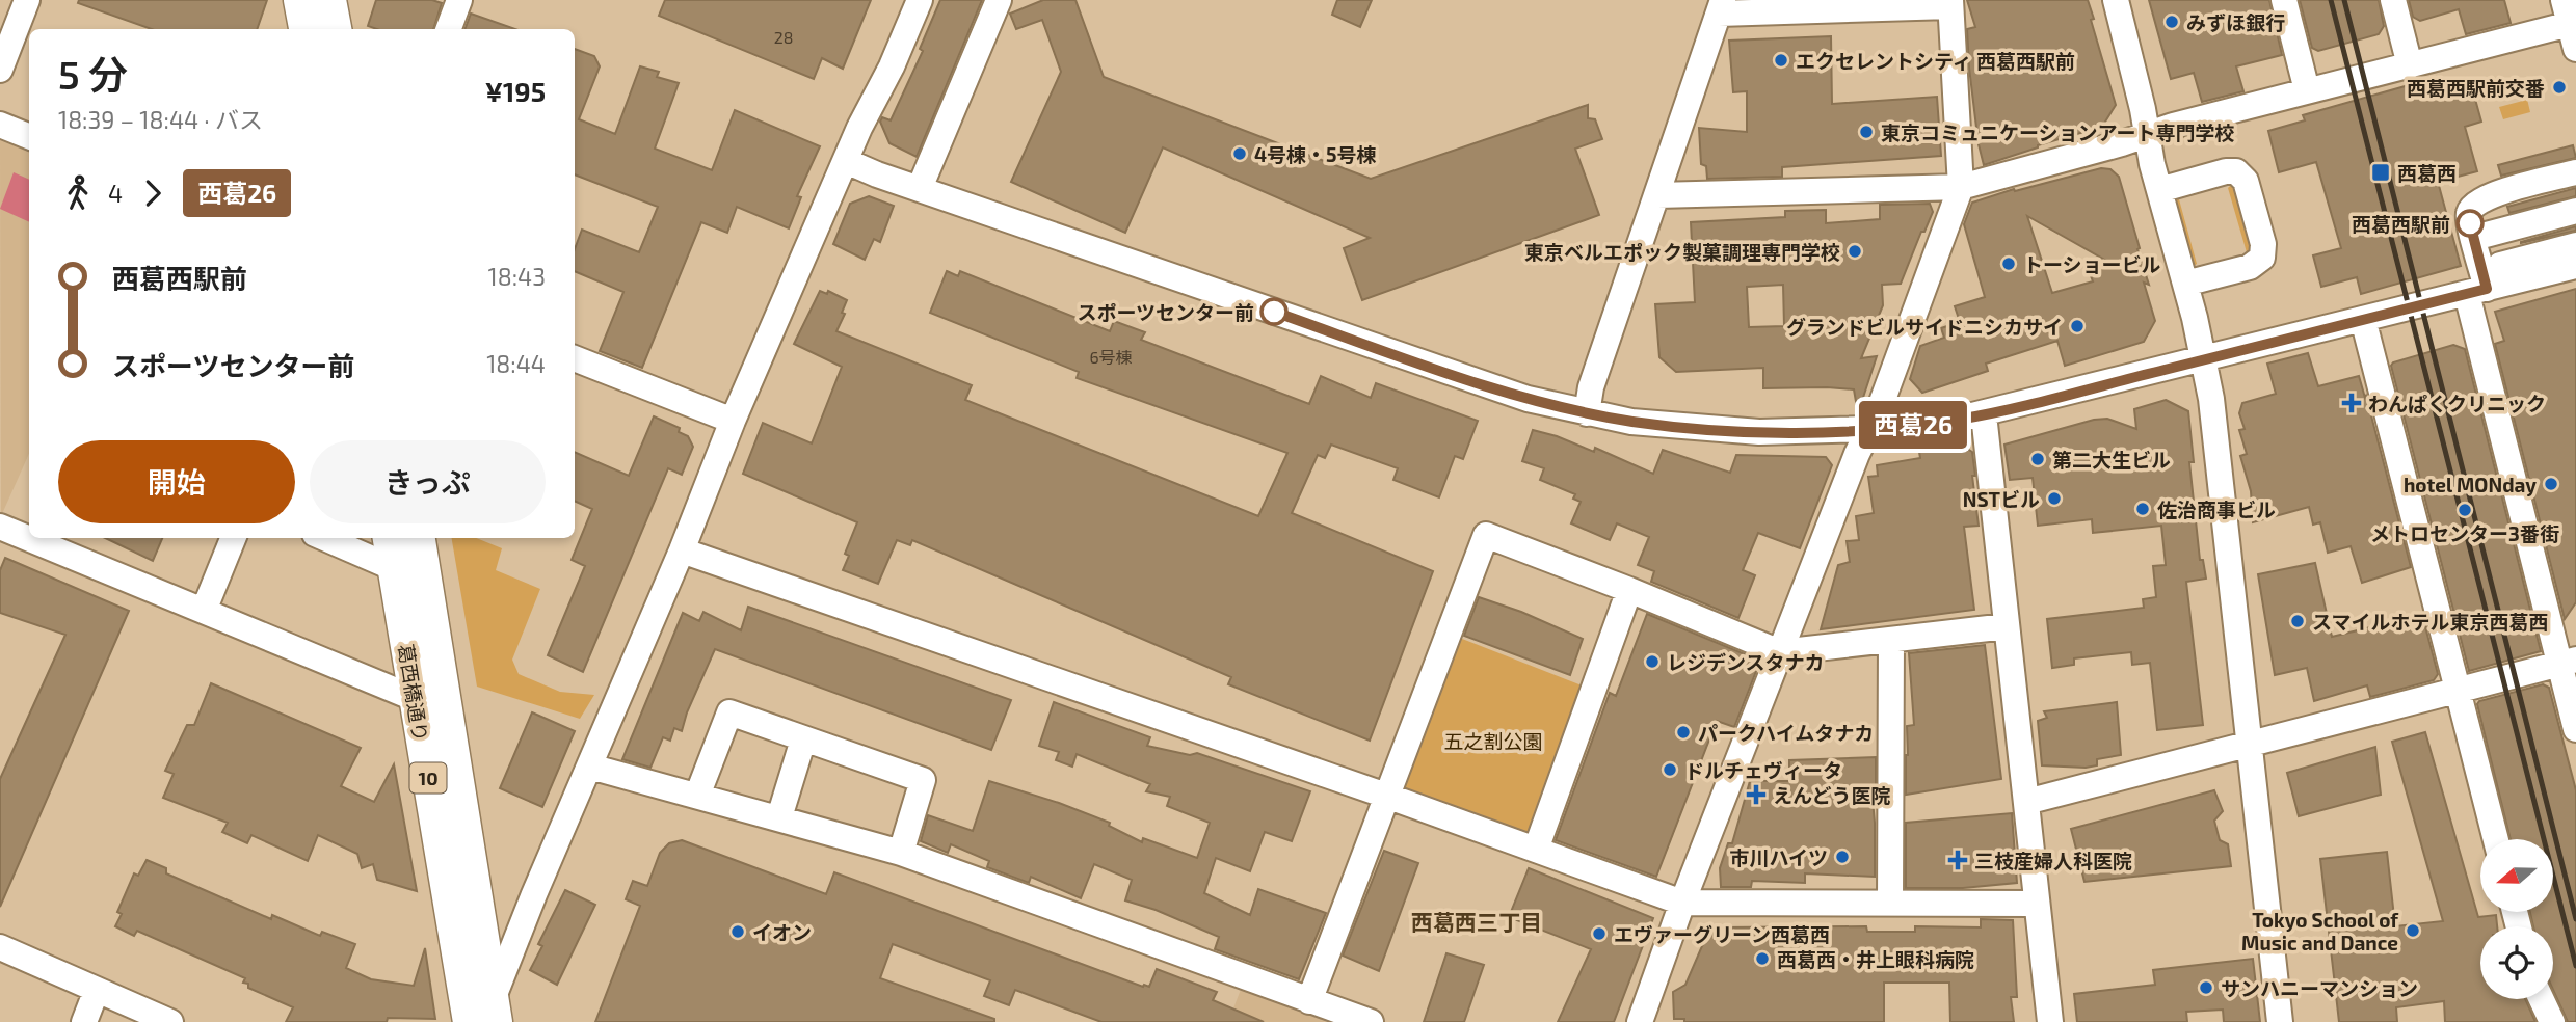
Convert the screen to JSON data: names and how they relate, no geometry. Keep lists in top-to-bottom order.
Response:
{
  "streets": {
    "main road": ["葛西橋通り", "10"]
  },
  "districts": ["西葛西三丁目"],
  "parks": ["五之割公園"],
  "places": {
    "other": [
      "みずほ銀行",
      "エクセレントシティ 西葛西駅前",
      "西葛西駅前交番",
      "東京コミュニケーションアート専門学校",
      "4号棟・5号棟",
      "西葛西駅前",
      "東京ベルエポック製菓調理専門学校",
      "トーショービル",
      "スポーツセンター前",
      "グランドビルサイドニシカサイ",
      "第二大生ビル",
      "hotel MONday",
      "NSTビル",
      "佐治商事ビル",
      "メトロセンター3番街",
      "スマイルホテル東京西葛西",
      "レジデンスタナカ",
      "パークハイムタナカ",
      "ドルチェヴィータ",
      "市川ハイツ",
      "Tokyo School of Music and Dance",
      "イオン",
      "エヴァーグリーン西葛西",
      "西葛西・井上眼科病院",
      "サンハニーマンション"
    ],
    "transit": ["西葛西"],
    "health": ["わんぱくクリニック", "えんどう医院", "三枝産婦人科医院"]
  },
  "lines": ["bus line 西葛26"],
  "house_numbers": ["28", "6号棟"],
  "north": "left",
  "page": {
    "on_map": "西葛26",
    "heading": ["5 分", "18:39 – 18:44 · バス", "¥195"],
    "legs": ["4", "西葛26"],
    "list": [
      {
        "name": "西葛西駅前",
        "value": "18:43"
      },
      {
        "name": "スポーツセンター前",
        "value": "18:44"
      }
    ],
    "buttons": ["開始", "きっぷ"]
  }
}
